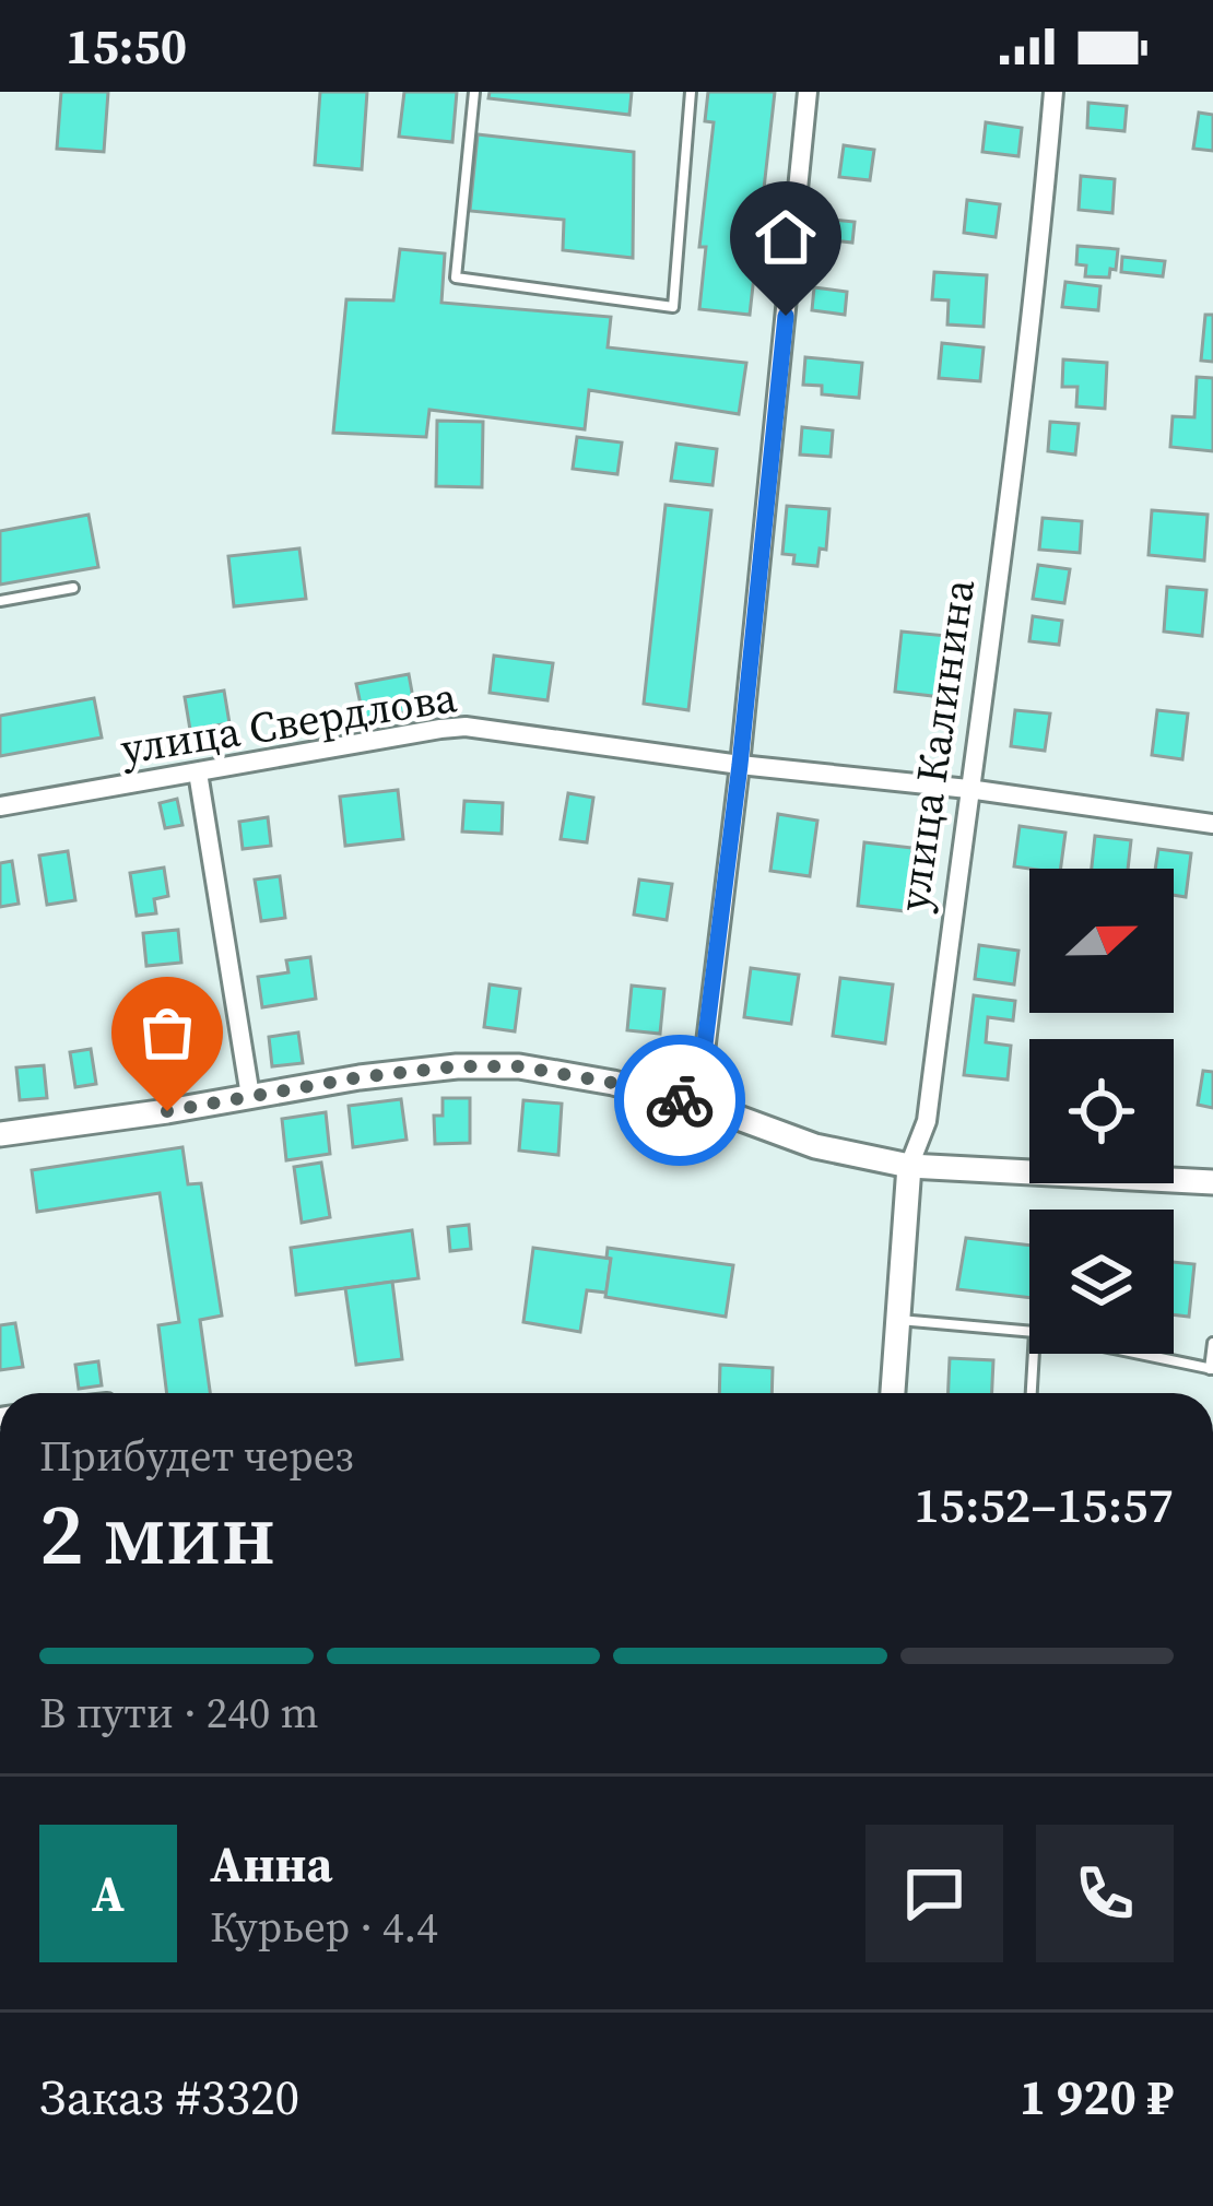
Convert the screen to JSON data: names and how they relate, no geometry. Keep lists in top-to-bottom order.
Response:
{
  "streets": {
    "street": ["улица Свердлова", "улица Калинина"]
  },
  "crossings": [
    ["улица Свердлова", "улица Калинина"]
  ],
  "north": "right",
  "page": {
    "status": "15:50",
    "heading": ["2 мин", "Прибудет через", "15:52–15:57"],
    "panel": [
      "Анна",
      "Курьер · 4.4",
      "Заказ #3320",
      "1 920 ₽"
    ],
    "bar": "В пути · 240 m",
    "round": "А"
  }
}
